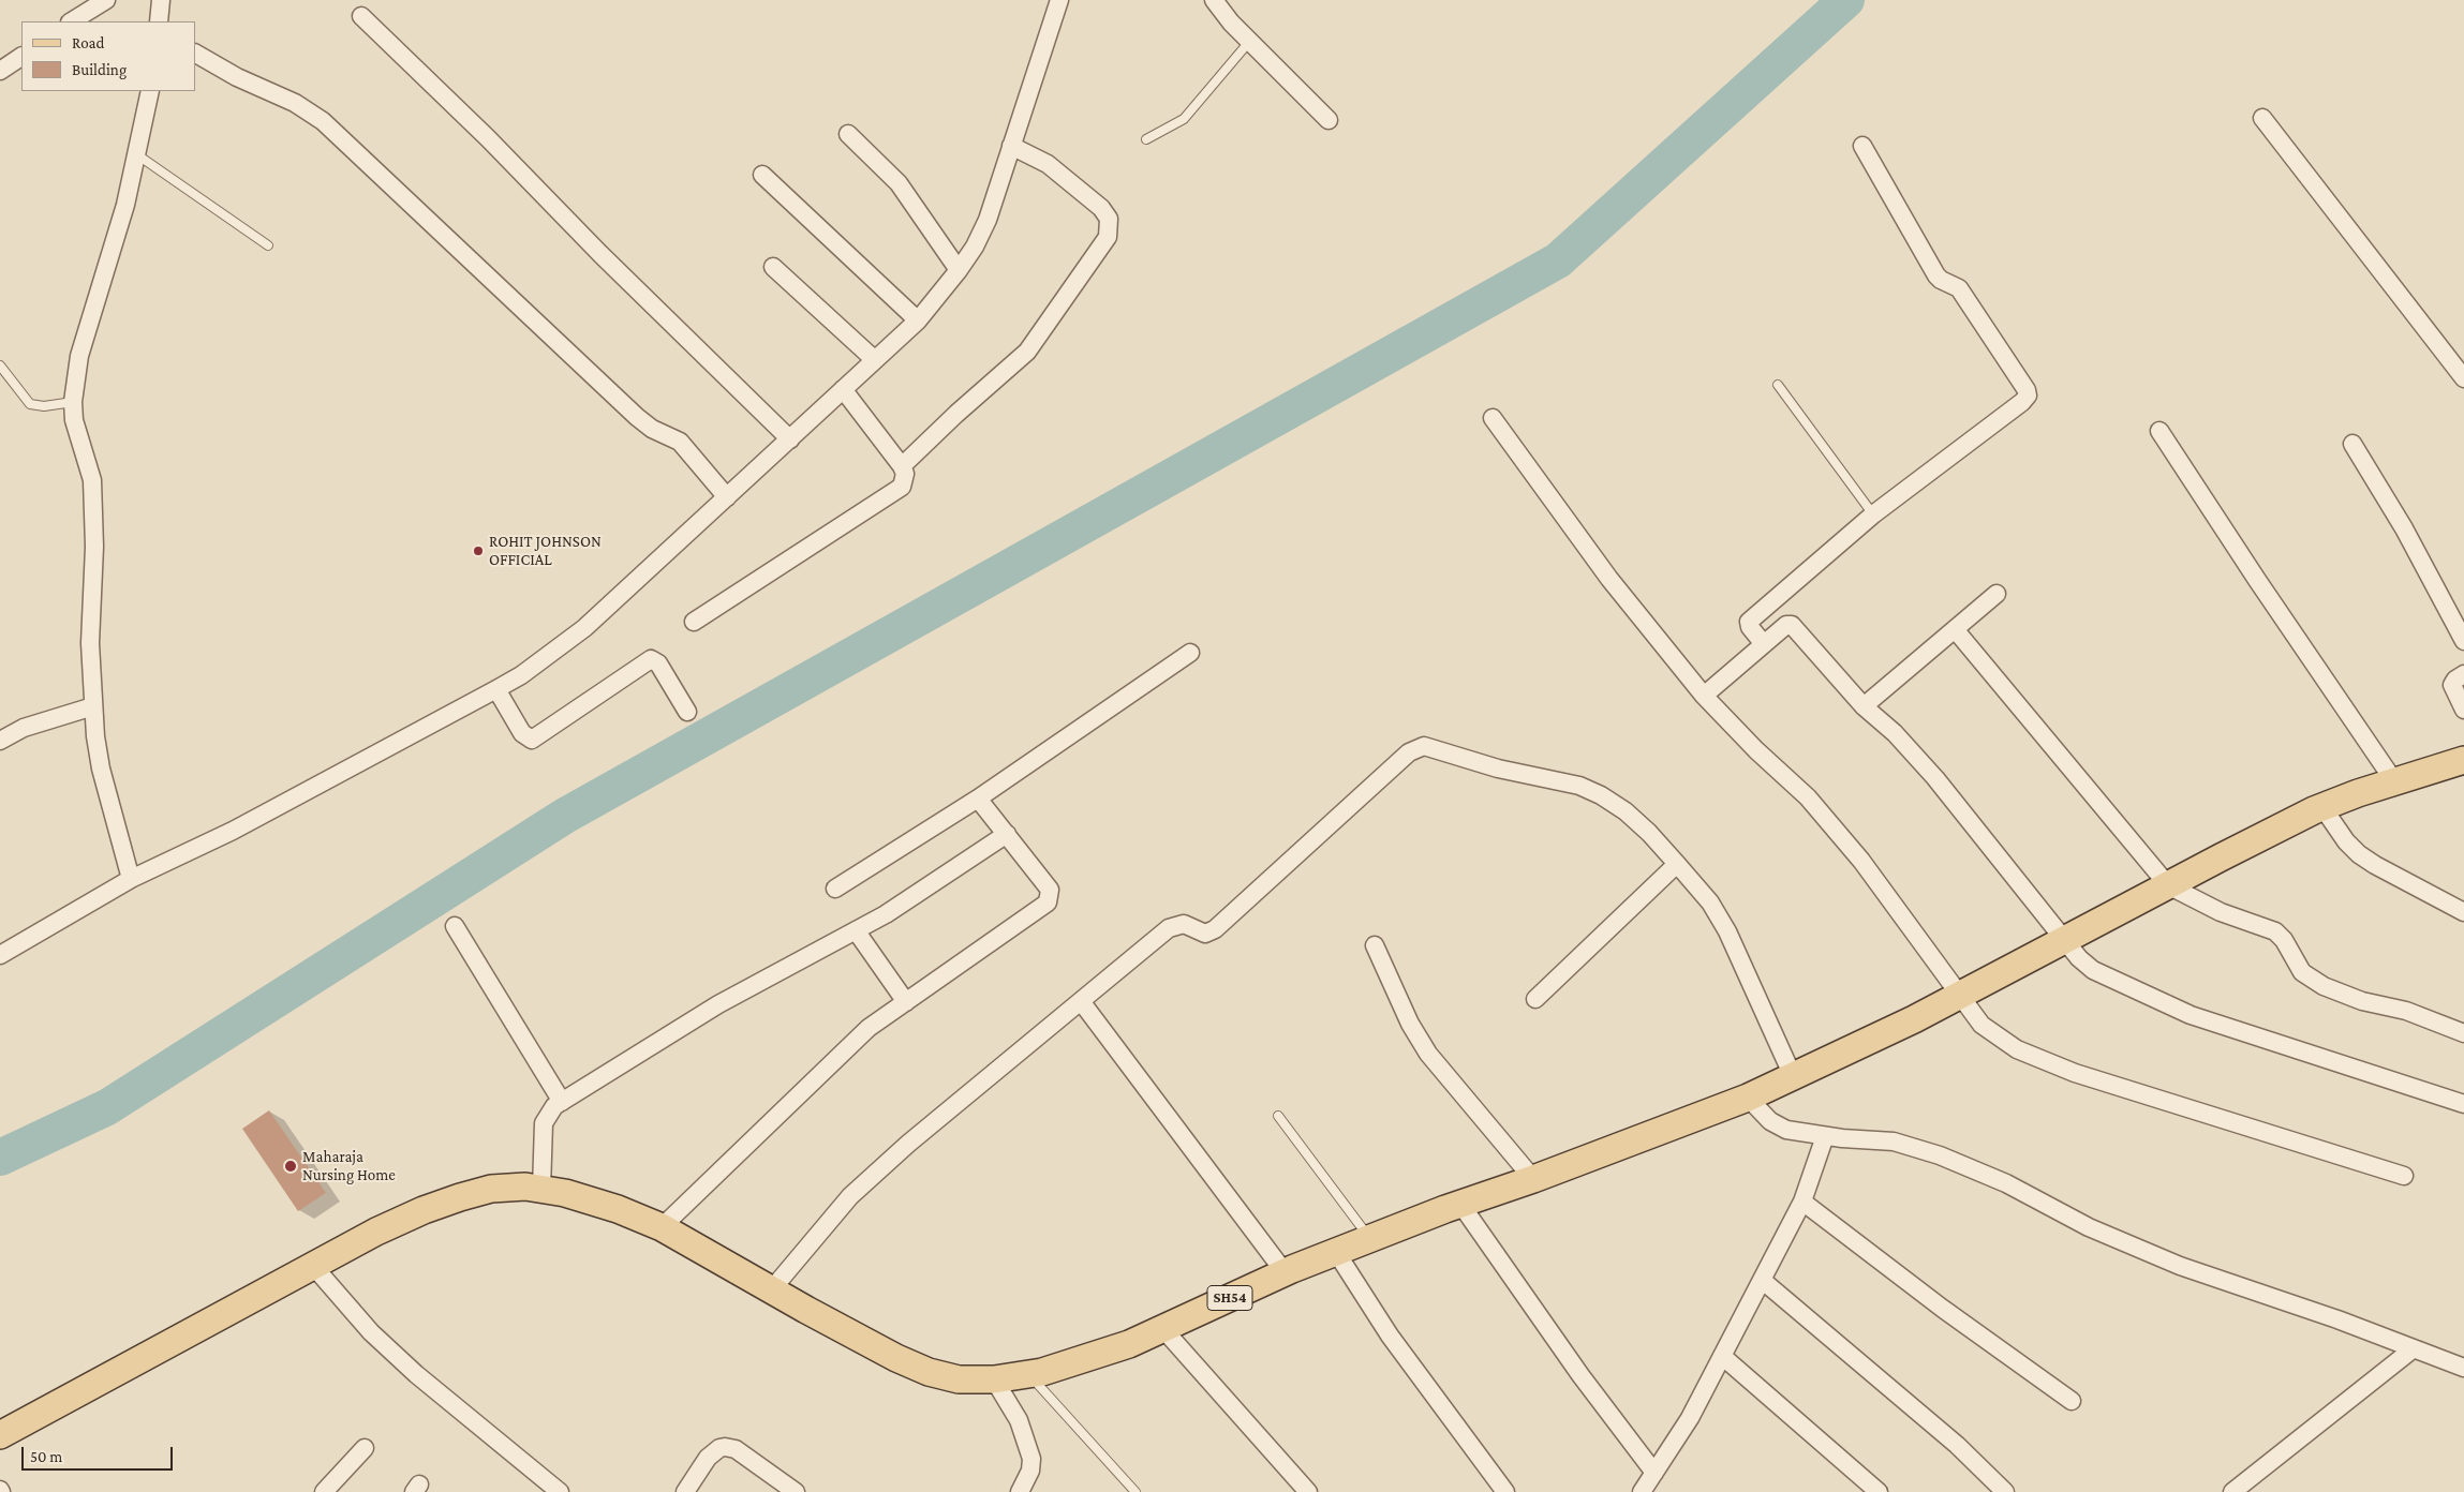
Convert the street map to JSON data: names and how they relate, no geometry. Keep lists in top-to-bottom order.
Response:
{
  "streets": {
    "main road": ["SH54"]
  },
  "places": ["ROHIT JOHNSON OFFICIAL", "Maharaja Nursing Home"],
  "legend": ["Road", "Building"],
  "scale_bar": "50 m"
}
